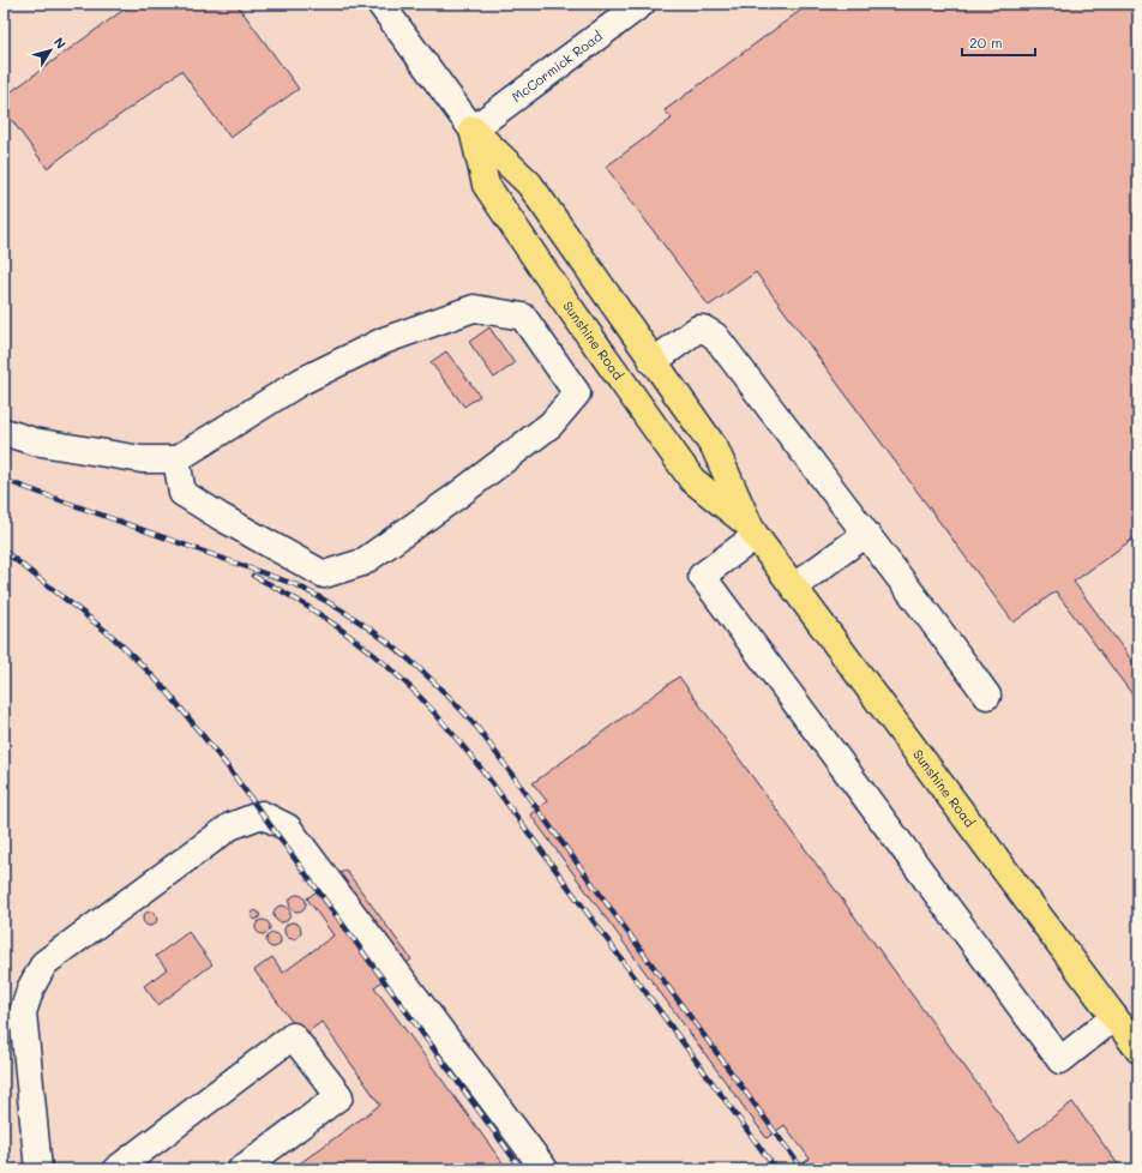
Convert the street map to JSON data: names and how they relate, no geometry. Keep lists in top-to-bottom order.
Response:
{
  "streets": {
    "main road": ["Sunshine Road"],
    "street": ["McCormick Road"]
  },
  "crossings": [
    ["McCormick Road", "Sunshine Road"]
  ],
  "scale_bar": "20 m",
  "north": "top right"
}
